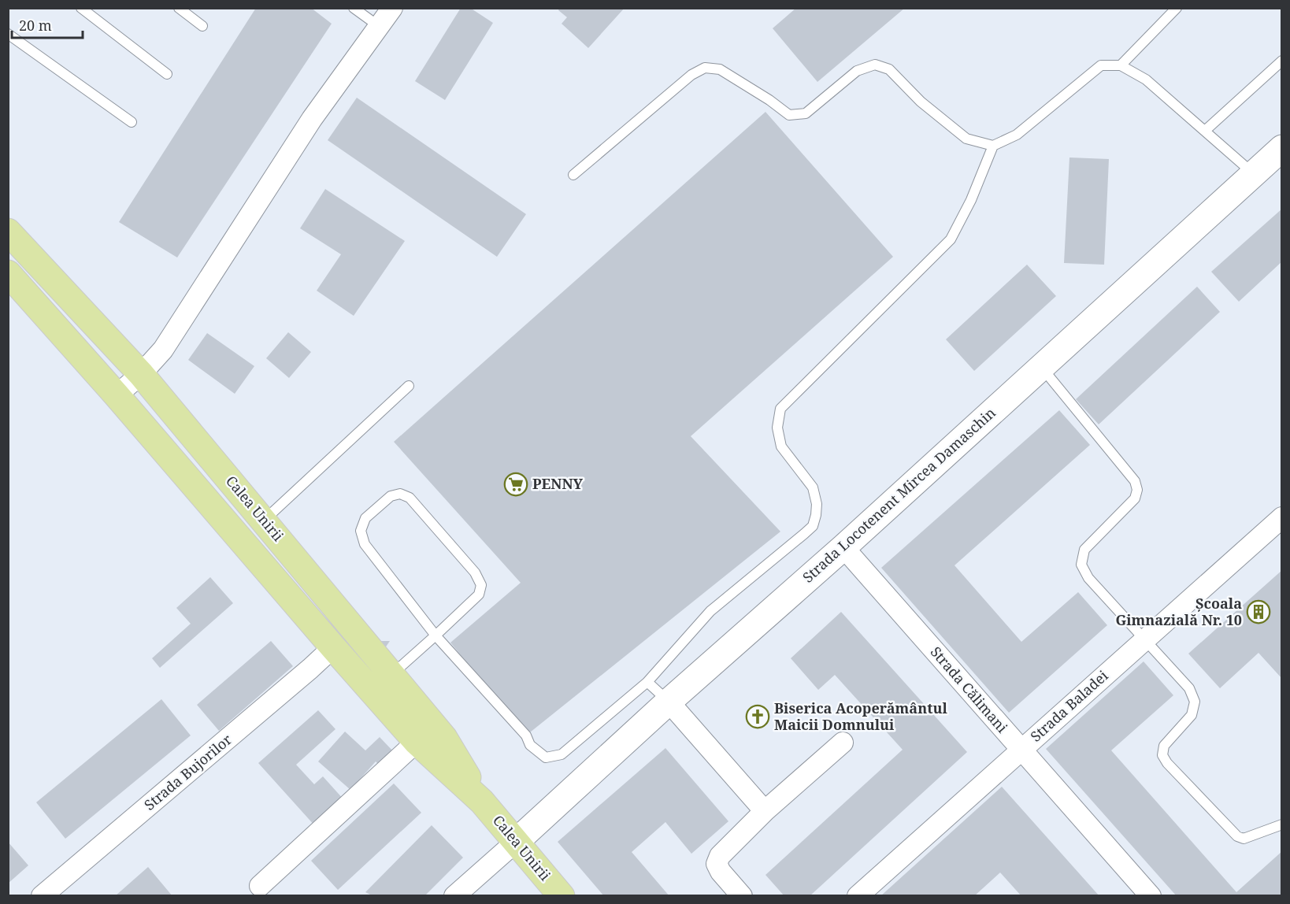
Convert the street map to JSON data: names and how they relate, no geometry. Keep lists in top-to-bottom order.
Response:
{
  "streets": {
    "main road": ["Calea Unirii"],
    "street": [
      "Strada Locotenent Mircea Damaschin",
      "Strada Călimani",
      "Strada Baladei",
      "Strada Bujorilor"
    ]
  },
  "crossings": [
    ["Strada Locotenent Mircea Damaschin", "Calea Unirii"],
    ["Strada Locotenent Mircea Damaschin", "Strada Călimani"],
    ["Calea Unirii", "Strada Bujorilor"],
    ["Strada Călimani", "Strada Baladei"]
  ],
  "places": {
    "supermarket": ["PENNY"],
    "building": ["Școala Gimnazială Nr. 10"],
    "church": ["Biserica Acoperământul Maicii Domnului"]
  },
  "scale_bar": "20 m"
}
